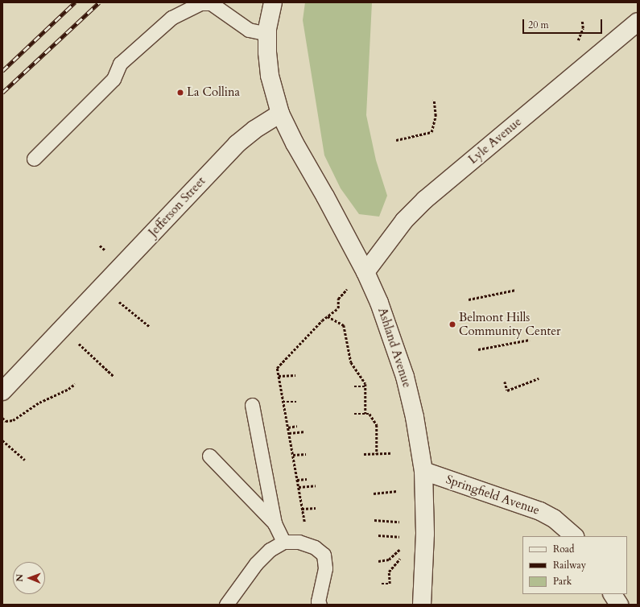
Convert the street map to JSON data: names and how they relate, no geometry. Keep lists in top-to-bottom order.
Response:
{
  "streets": {
    "street": [
      "Lyle Avenue",
      "Jefferson Street",
      "Ashland Avenue",
      "Springfield Avenue"
    ]
  },
  "crossings": [
    ["Lyle Avenue", "Ashland Avenue"],
    ["Jefferson Street", "Ashland Avenue"],
    ["Ashland Avenue", "Springfield Avenue"]
  ],
  "places": ["La Collina", "Belmont Hills Community Center"],
  "legend": ["Road", "Railway", "Park"],
  "scale_bar": "20 m",
  "north": "left"
}
